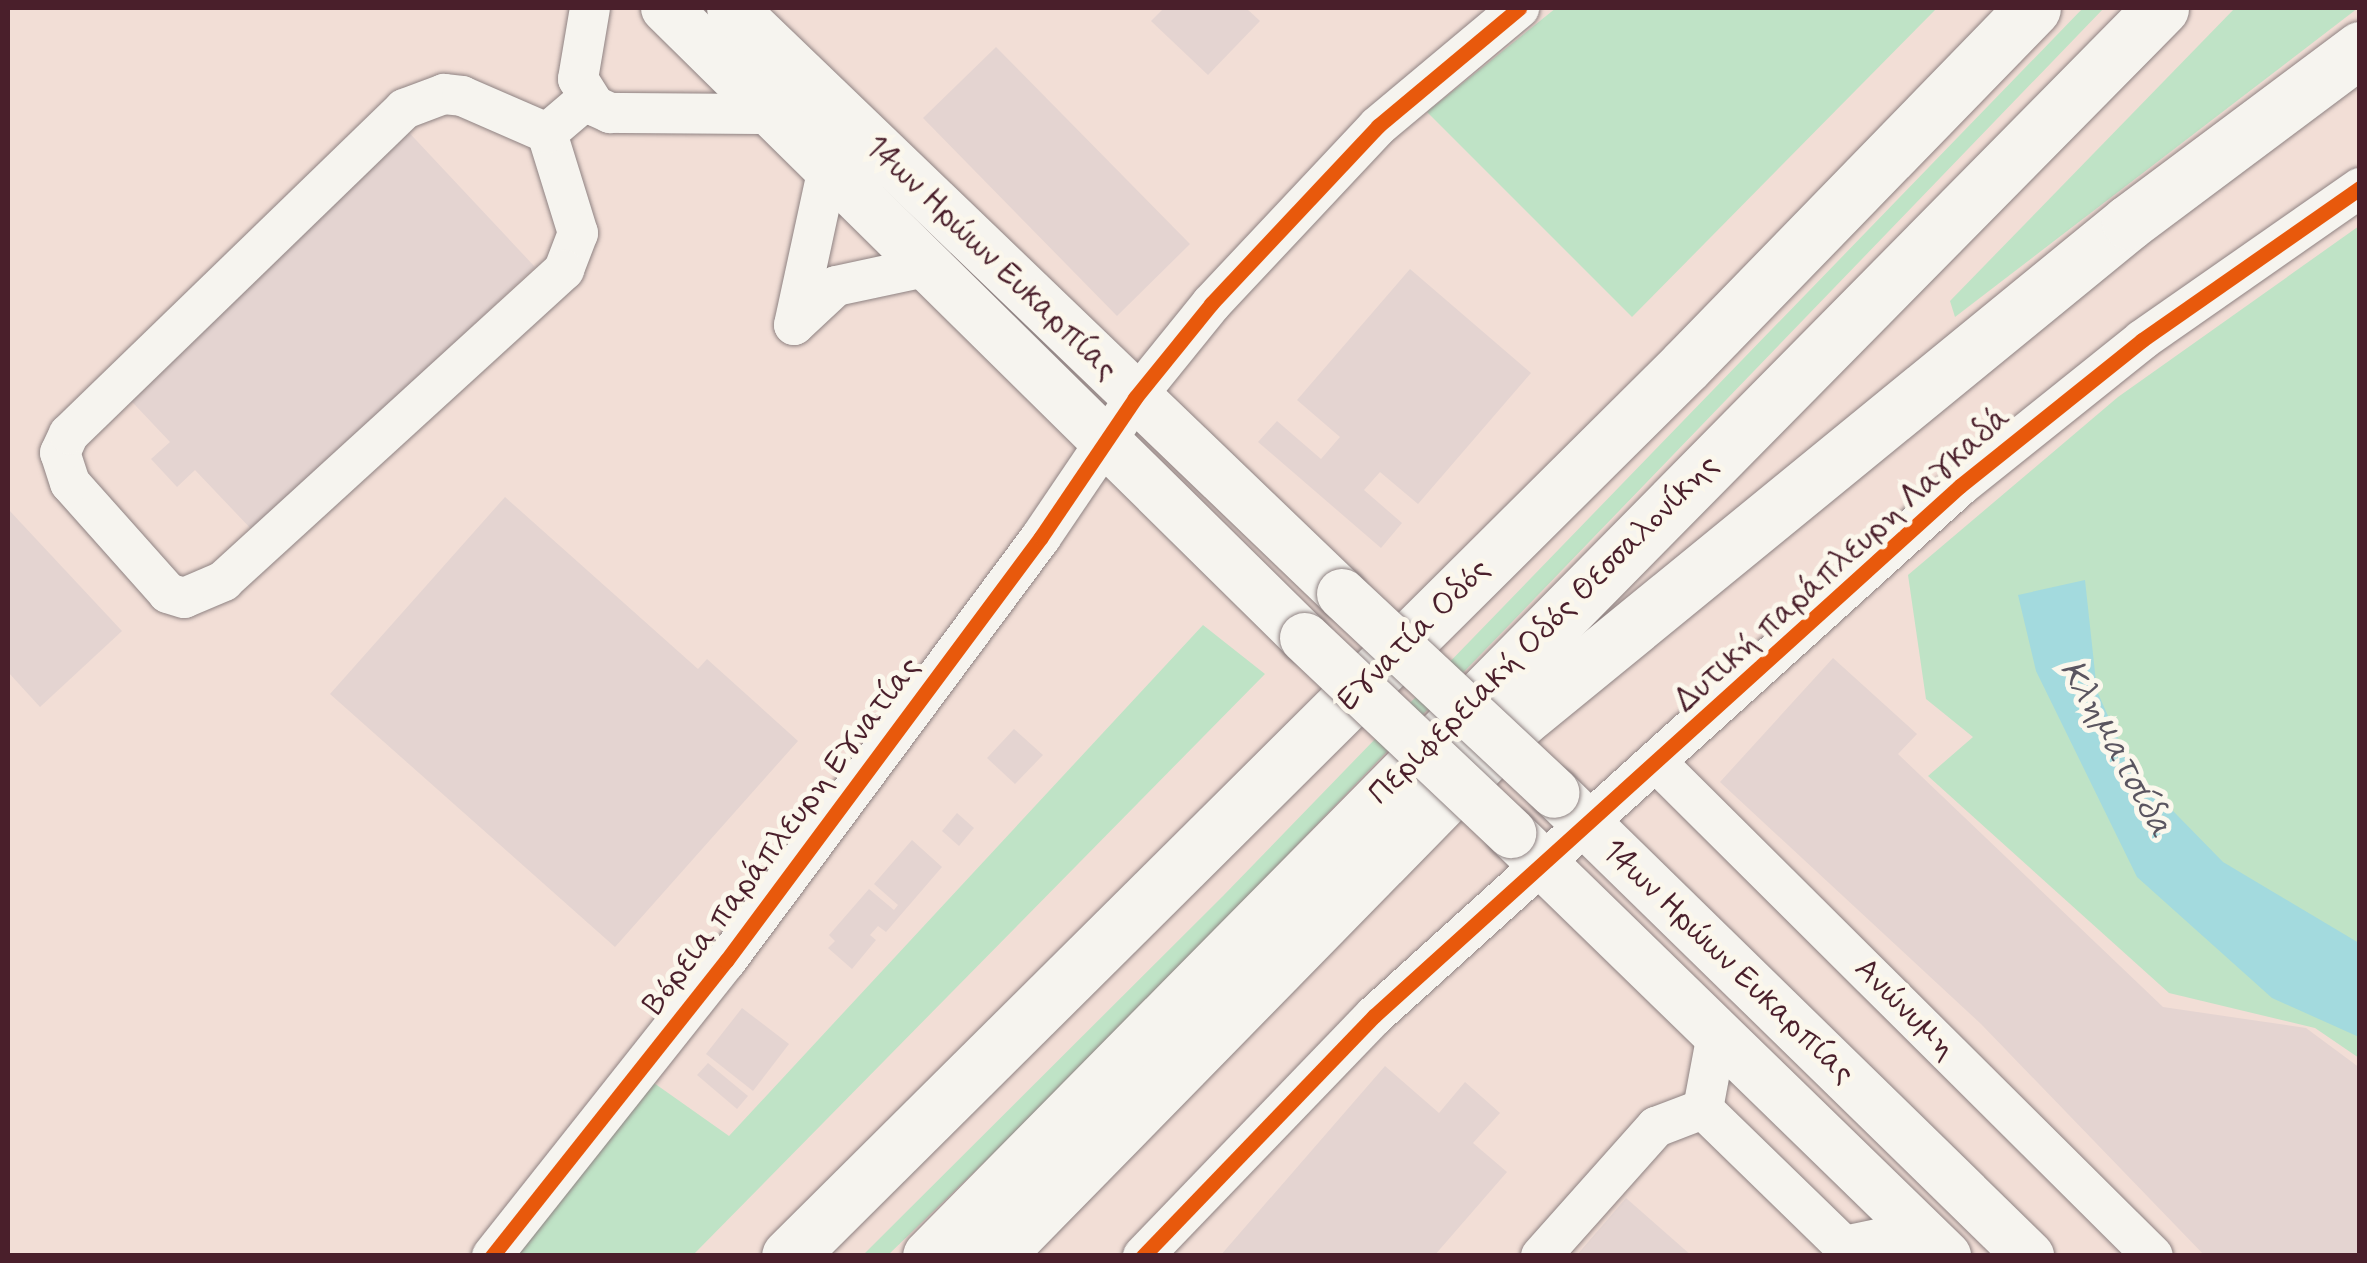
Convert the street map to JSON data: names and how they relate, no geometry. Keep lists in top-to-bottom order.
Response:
{
  "streets": {
    "highway": ["Περιφερειακή Οδός Θεσσαλονίκης", "Εγνατία Οδός"],
    "main road": ["14ων Ηρώων Ευκαρπίας"],
    "street": ["Δυτική παράπλευρη Λαγκαδά", "Βόρεια παράπλευρη Εγνατίας", "Ανώνυμη"]
  },
  "crossings": [
    ["14ων Ηρώων Ευκαρπίας", "Δυτική παράπλευρη Λαγκαδά"],
    ["14ων Ηρώων Ευκαρπίας", "Βόρεια παράπλευρη Εγνατίας"],
    ["Δυτική παράπλευρη Λαγκαδά", "Ανώνυμη"]
  ],
  "water": ["Κληματσίδα"]
}
